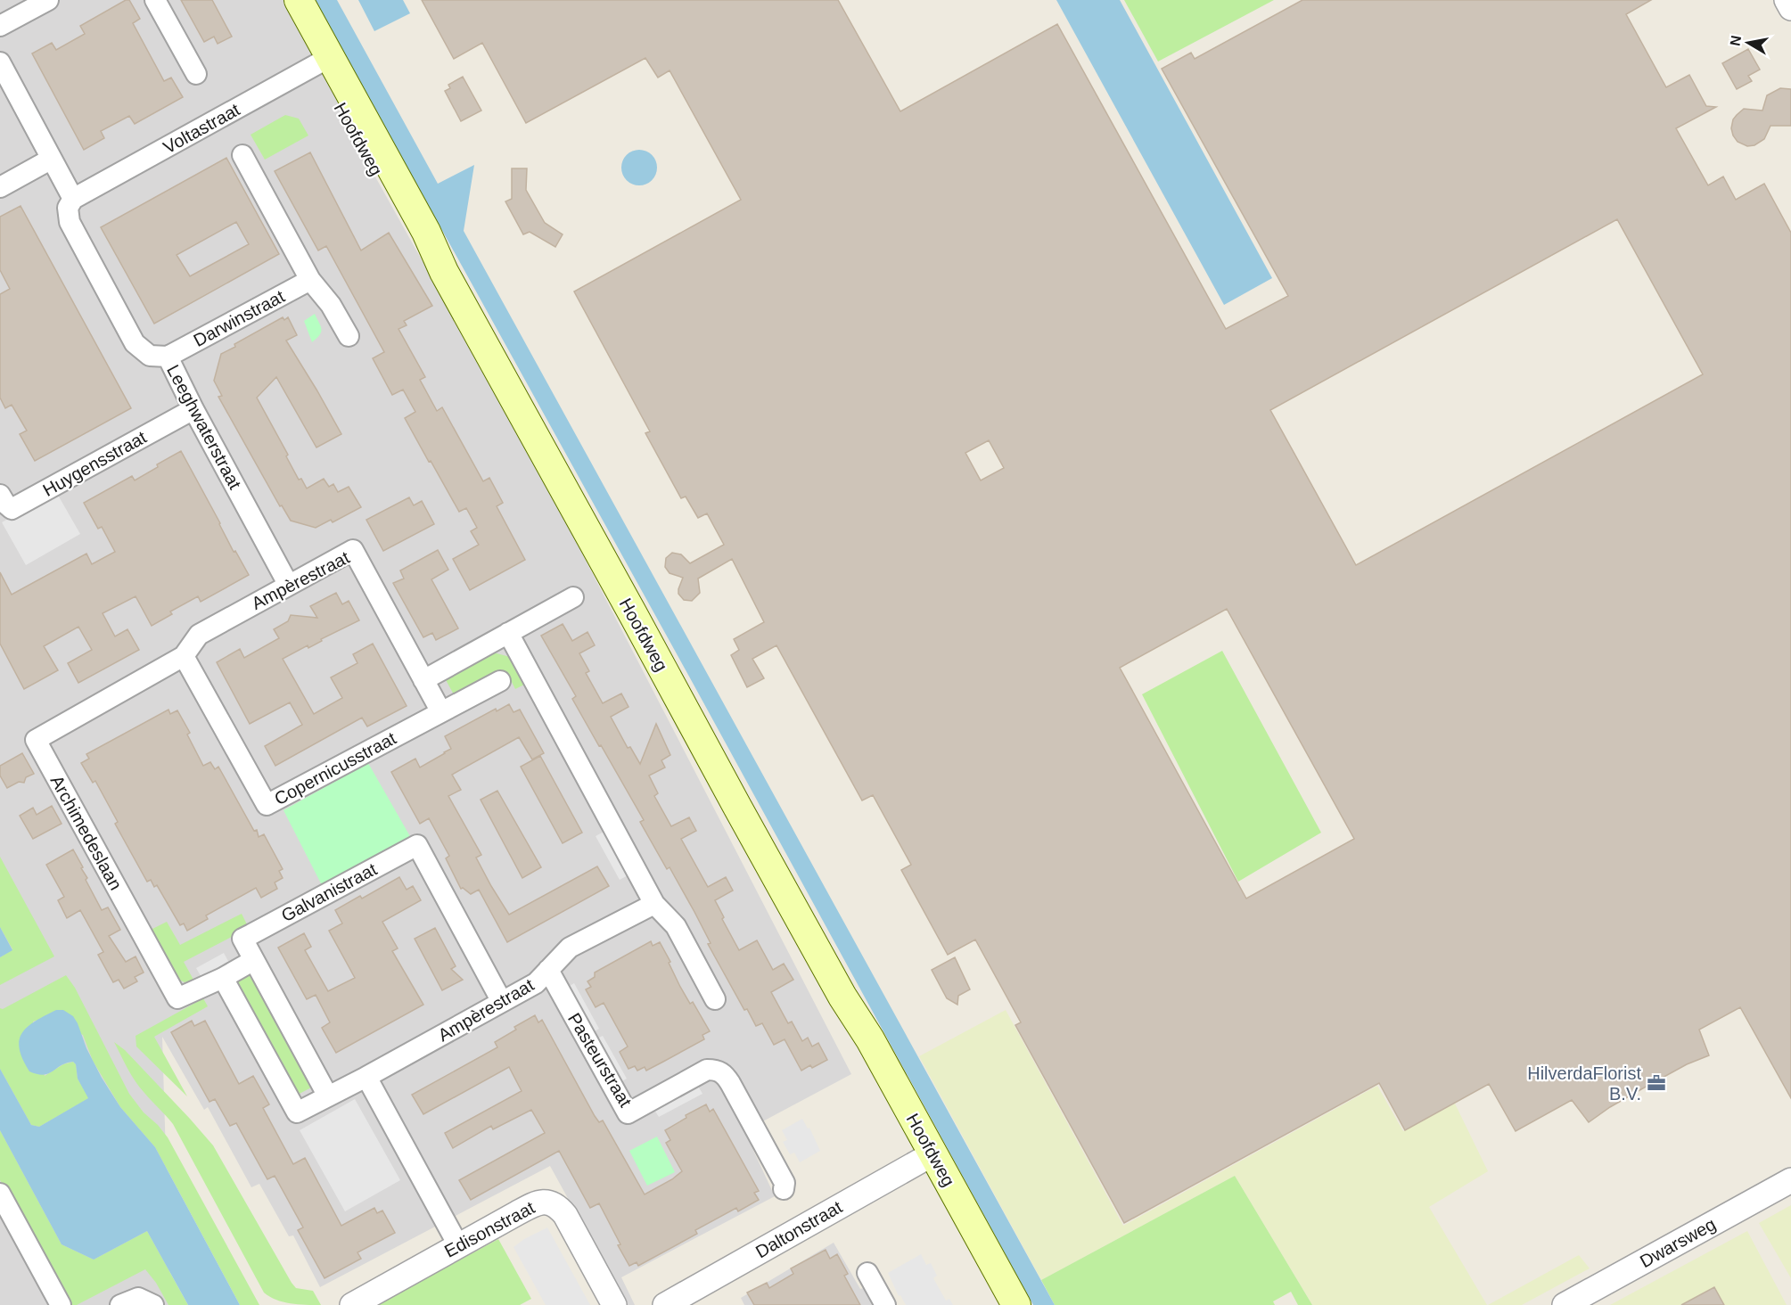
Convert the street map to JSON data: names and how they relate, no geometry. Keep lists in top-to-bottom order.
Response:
{
  "streets": {
    "main road": ["Hoofdweg"],
    "street": [
      "Voltastraat",
      "Darwinstraat",
      "Leeghwaterstraat",
      "Huygensstraat",
      "Ampèrestraat",
      "Copernicusstraat",
      "Archimedeslaan",
      "Galvanistraat",
      "Pasteurstraat",
      "Edisonstraat",
      "Daltonstraat",
      "Dwarsweg"
    ]
  },
  "crossings": [
    ["Voltastraat", "Hoofdweg"],
    ["Voltastraat", "Leeghwaterstraat"],
    ["Hoofdweg", "Daltonstraat"],
    ["Darwinstraat", "Leeghwaterstraat"],
    ["Leeghwaterstraat", "Huygensstraat"],
    ["Leeghwaterstraat", "Ampèrestraat"],
    ["Ampèrestraat", "Copernicusstraat"],
    ["Ampèrestraat", "Archimedeslaan"],
    ["Ampèrestraat", "Galvanistraat"],
    ["Ampèrestraat", "Pasteurstraat"],
    ["Copernicusstraat", "Archimedeslaan"],
    ["Archimedeslaan", "Galvanistraat"]
  ],
  "places": {
    "office": ["HilverdaFlorist B.V."]
  },
  "north": "left"
}
